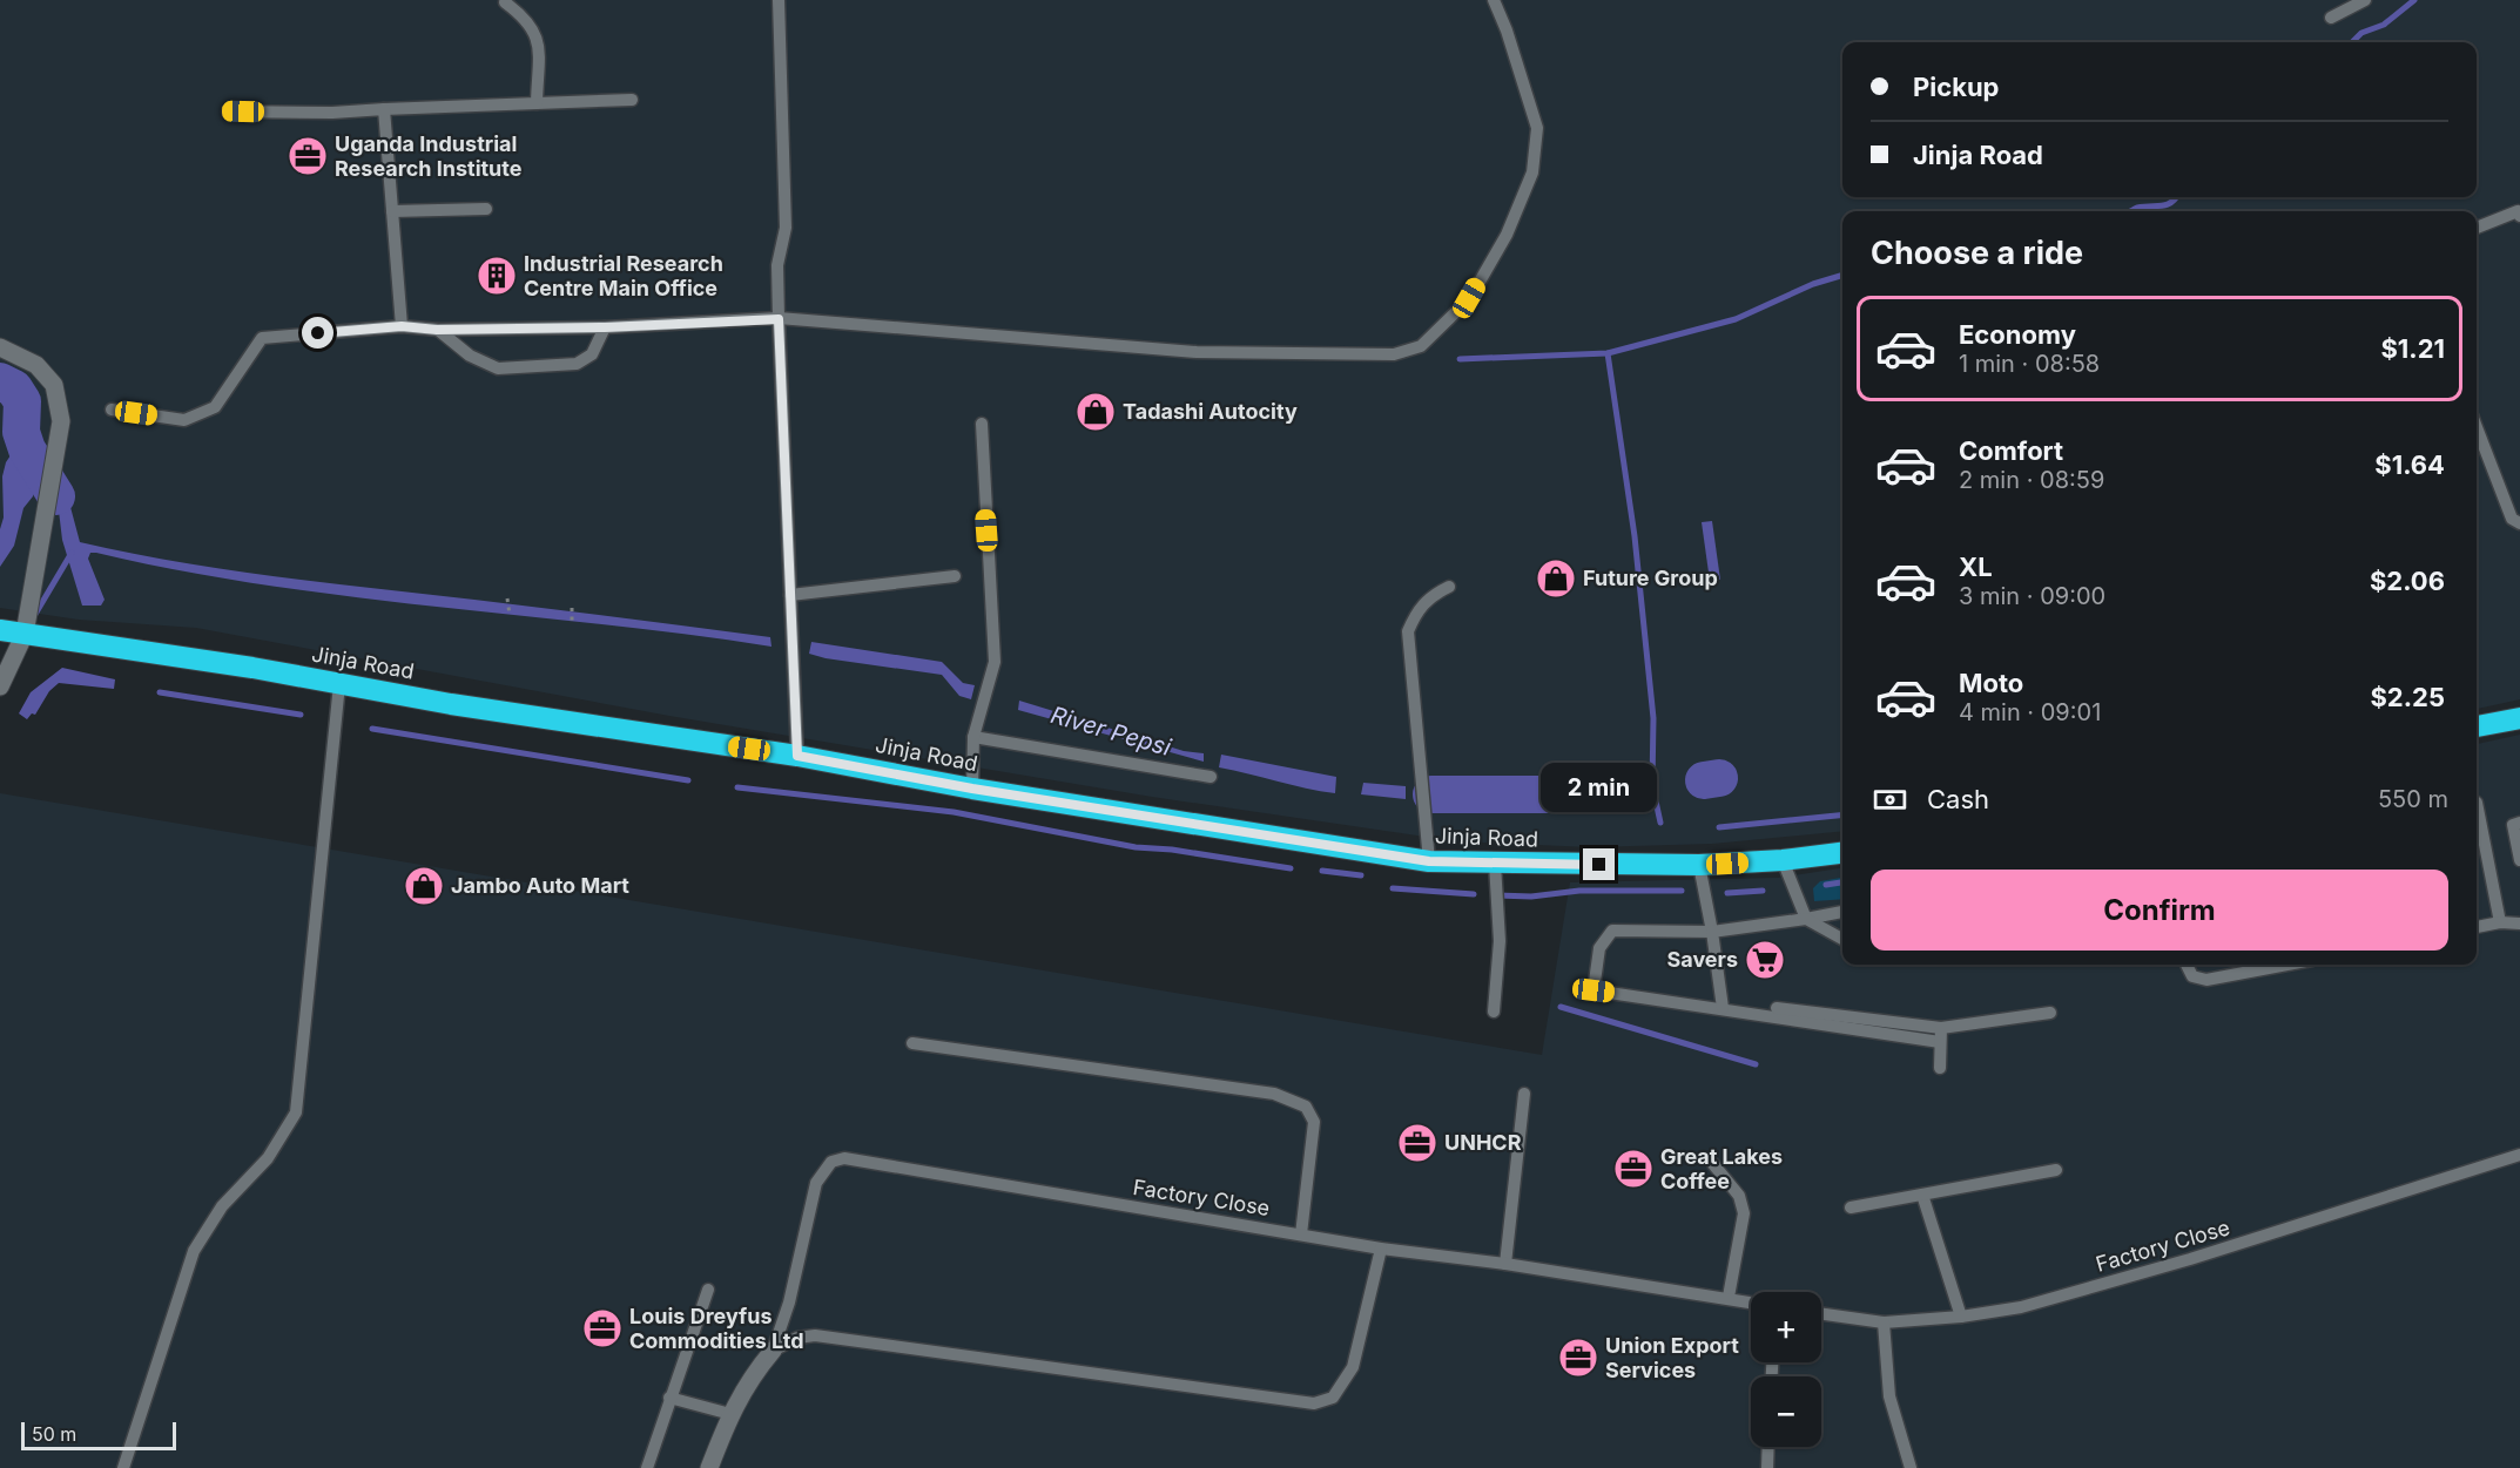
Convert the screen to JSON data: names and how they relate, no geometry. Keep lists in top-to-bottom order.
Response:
{
  "streets": {
    "highway": ["Jinja Road"],
    "lane": ["Factory Close"]
  },
  "water": ["River Pepsi"],
  "places": {
    "office": [
      "Uganda Industrial Research Institute",
      "UNHCR",
      "Great Lakes Coffee",
      "Louis Dreyfus Commodities Ltd",
      "Union Export Services"
    ],
    "building": ["Industrial Research Centre Main Office"],
    "shop": ["Tadashi Autocity", "Future Group", "Jambo Auto Mart"],
    "supermarket": ["Savers"]
  },
  "scale_bar": "50 m",
  "page": {
    "banner": ["Pickup", "Jinja Road"],
    "heading": "Choose a ride",
    "list": [
      {
        "name": "Economy",
        "note": "1 min · 08:58",
        "value": "$1.21"
      },
      {
        "name": "Comfort",
        "note": "2 min · 08:59",
        "value": "$1.64"
      },
      {
        "name": "XL",
        "note": "3 min · 09:00",
        "value": "$2.06"
      },
      {
        "name": "Moto",
        "note": "4 min · 09:01",
        "value": "$2.25"
      }
    ],
    "pay": ["Cash", "550 m"],
    "bubble": "2 min",
    "buttons": "Confirm",
    "map_buttons": ["+", "−"],
    "scale": "50 m"
  }
}
